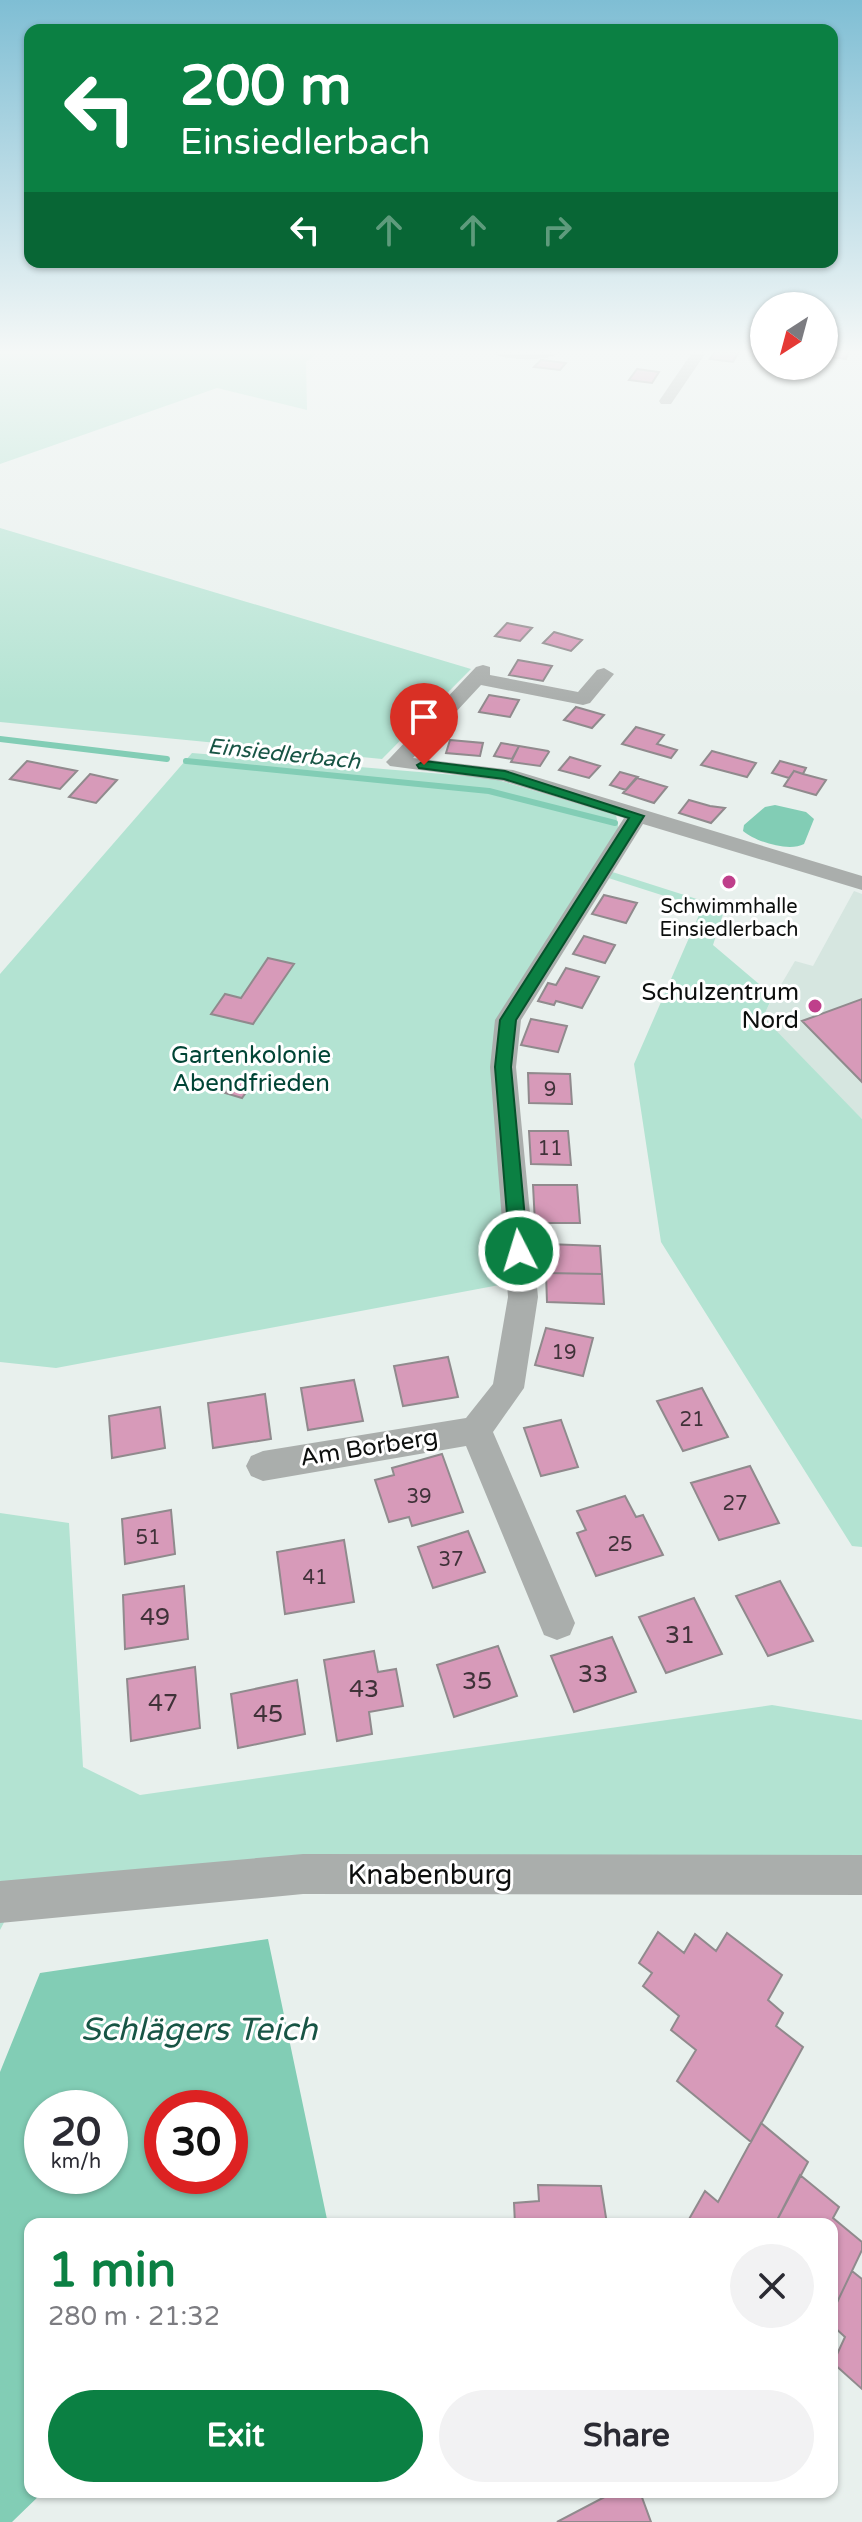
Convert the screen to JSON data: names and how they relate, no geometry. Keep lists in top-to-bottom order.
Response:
{
  "streets": {
    "street": ["Am Borberg", "Knabenburg"]
  },
  "water": ["Einsiedlerbach", "Schlägers Teich"],
  "parks": ["Gartenkolonie Abendfrieden"],
  "places": ["Schwimmhalle Einsiedlerbach", "Schulzentrum Nord"],
  "house_numbers": [
    "9",
    "11",
    "19",
    "21",
    "39",
    "27",
    "51",
    "25",
    "37",
    "41",
    "49",
    "31",
    "33",
    "35",
    "43",
    "47",
    "45"
  ],
  "north": "bottom left",
  "page": {
    "turn": ["200 m", "Einsiedlerbach"],
    "speed": "20 km/h",
    "limit": "30",
    "heading": ["1 min", "280 m · 21:32"],
    "buttons": ["Exit", "Share"]
  }
}
